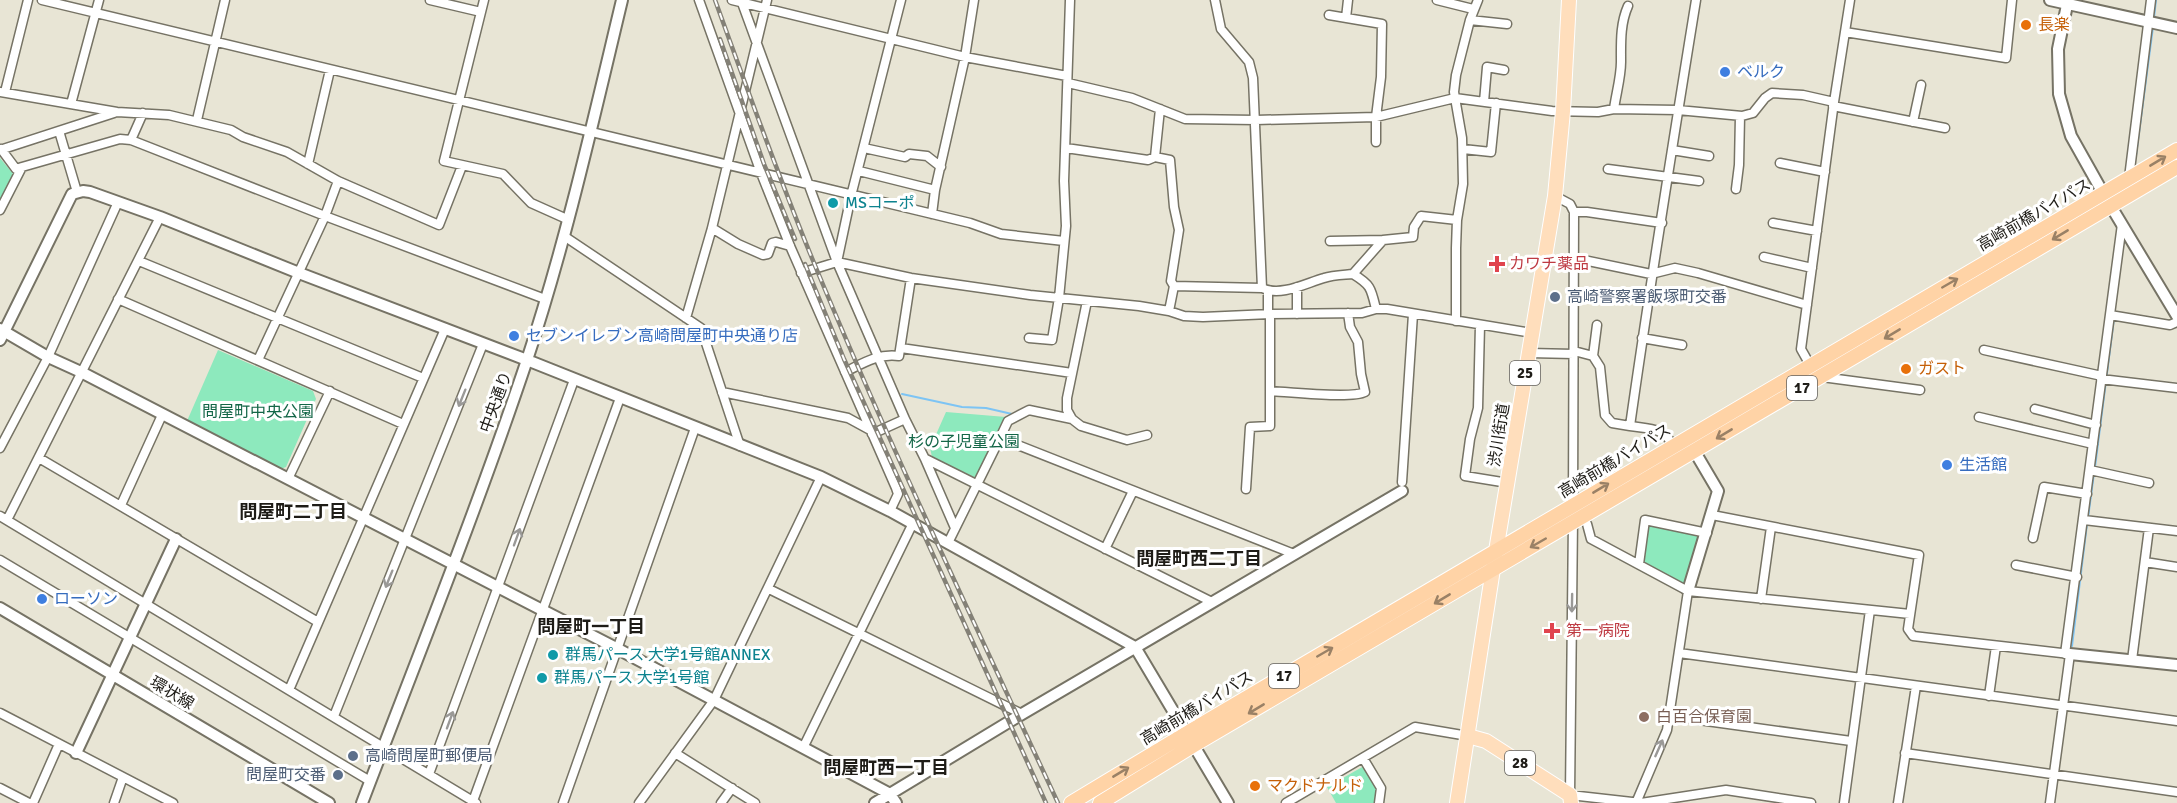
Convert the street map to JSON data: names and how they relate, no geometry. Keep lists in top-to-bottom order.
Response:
{
  "streets": {
    "highway": ["高崎前橋バイパス", "17"],
    "main road": ["25", "渋川街道", "28"],
    "street": ["中央通り", "環状線"]
  },
  "crossings": [
    ["高崎前橋バイパス", "渋川街道"],
    ["渋川街道", "28"]
  ],
  "districts": [
    "問屋町二丁目",
    "問屋町西二丁目",
    "問屋町一丁目",
    "問屋町西一丁目"
  ],
  "parks": ["問屋町中央公園", "杉の子児童公園"],
  "places": {
    "other": [
      "長楽",
      "ベルク",
      "MSコーポ",
      "高崎警察署飯塚町交番",
      "セブンイレブン高崎問屋町中央通り店",
      "ガスト",
      "生活館",
      "ローソン",
      "群馬パース 大学1号館ANNEX",
      "群馬パース 大学1号館",
      "白百合保育園",
      "高崎問屋町郵便局",
      "問屋町交番",
      "マクドナルド"
    ],
    "health": ["カワチ薬品", "第一病院"]
  }
}
